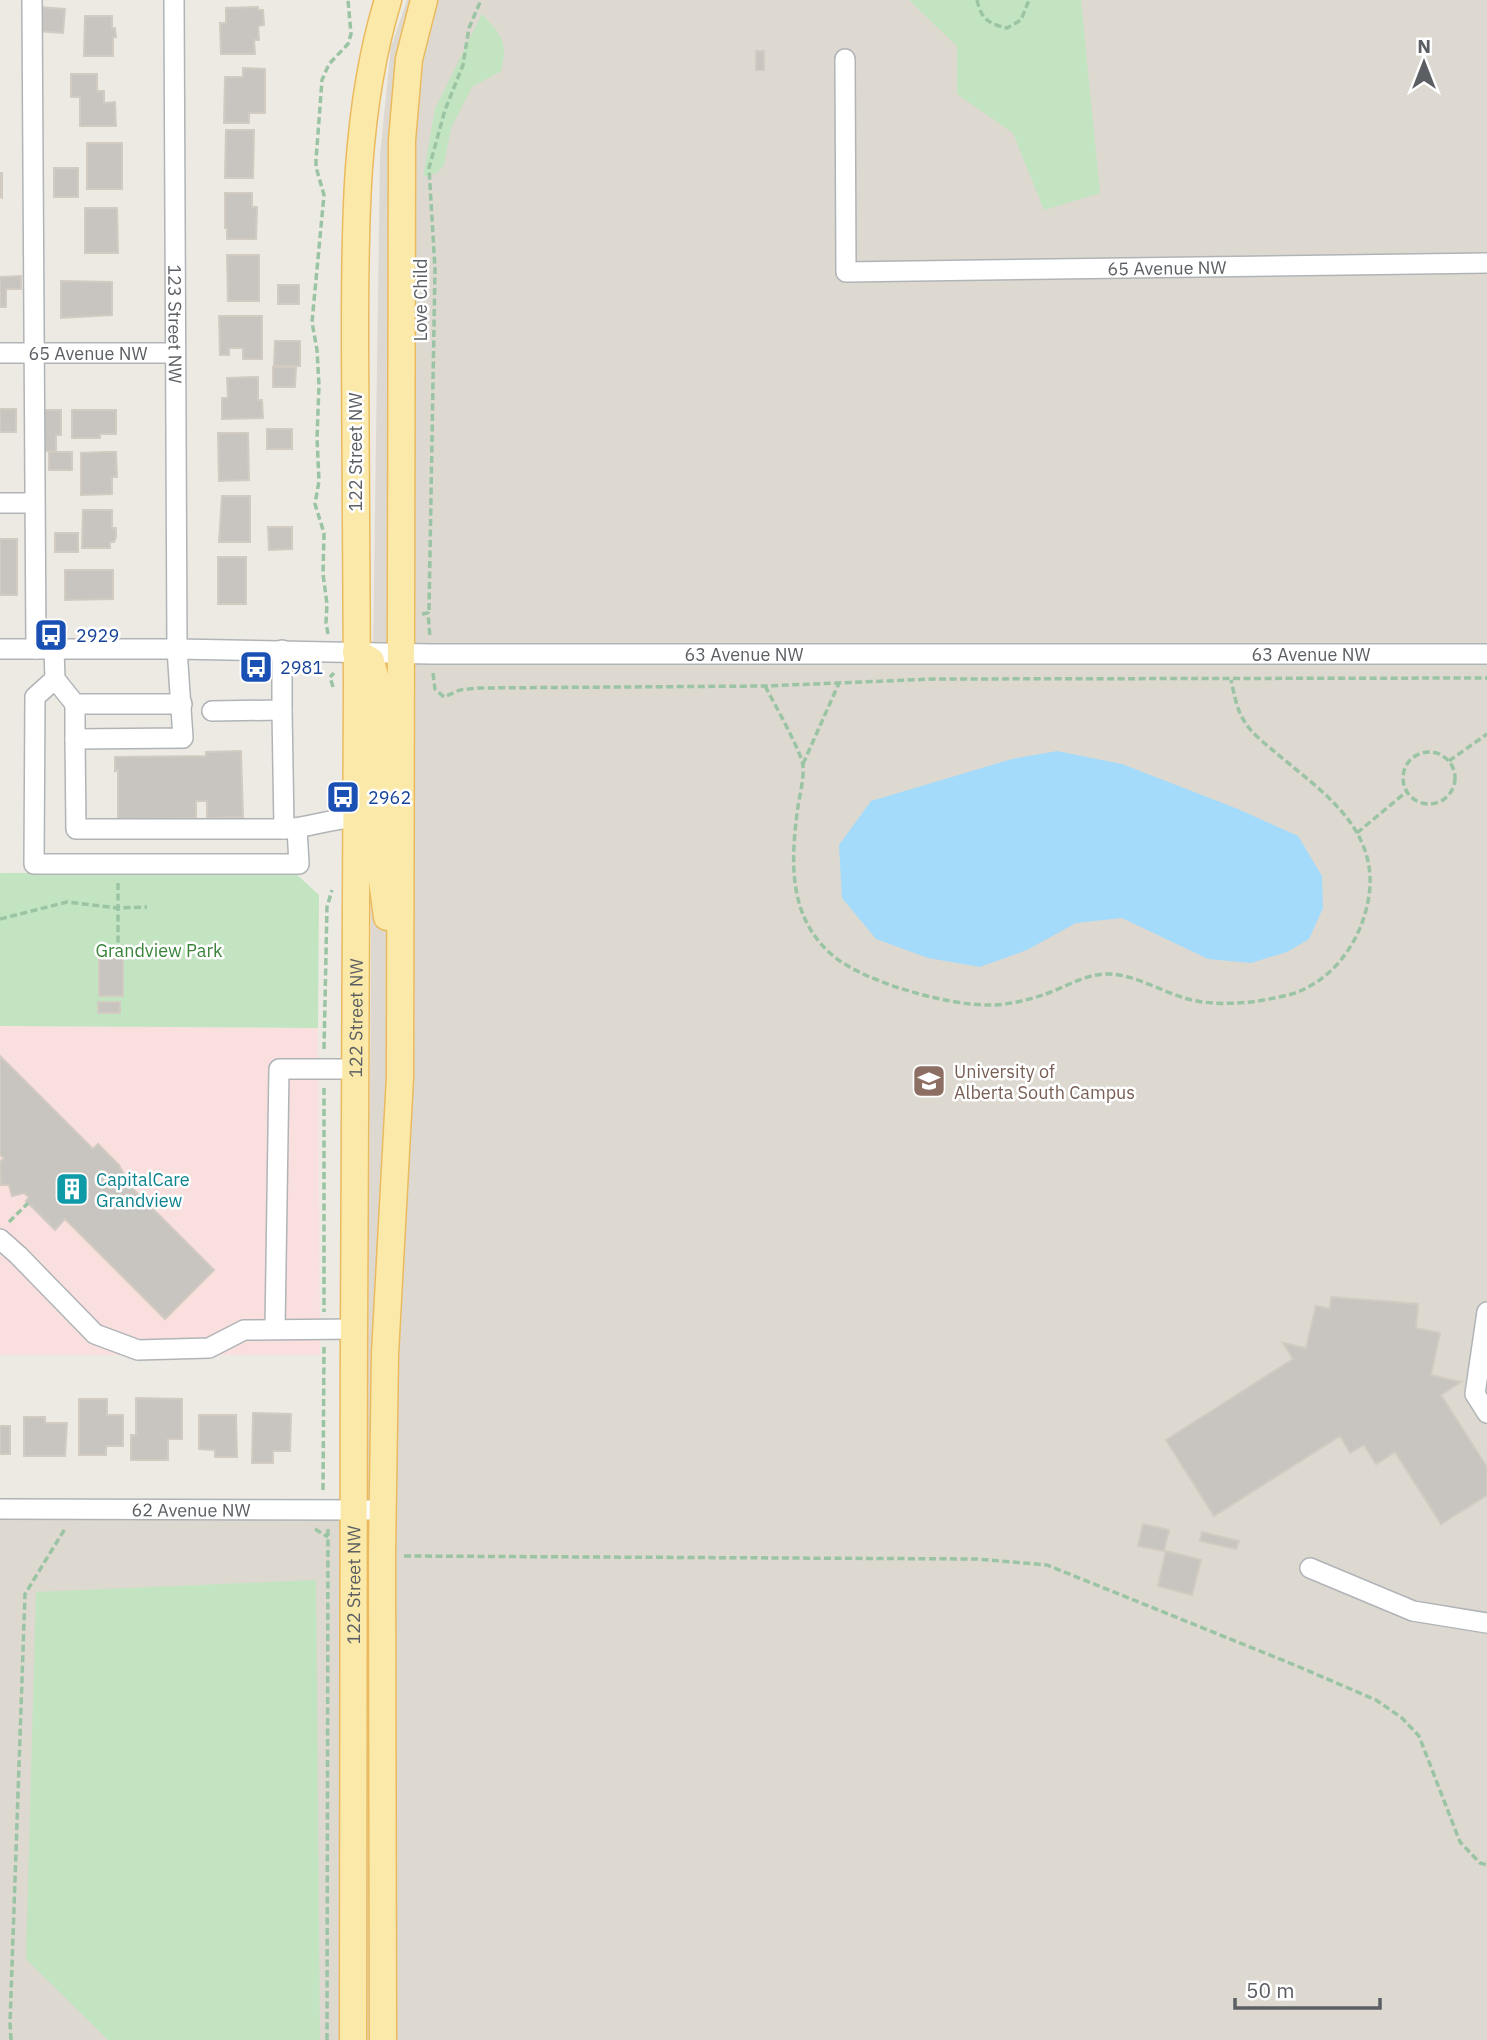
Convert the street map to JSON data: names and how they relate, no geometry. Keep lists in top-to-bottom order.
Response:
{
  "streets": {
    "main road": ["122 Street NW"],
    "street": [
      "65 Avenue NW",
      "123 Street NW",
      "63 Avenue NW",
      "62 Avenue NW"
    ],
    "path": ["Love Child"]
  },
  "crossings": [
    ["65 Avenue NW", "123 Street NW"],
    ["123 Street NW", "63 Avenue NW"],
    ["122 Street NW", "63 Avenue NW"],
    ["122 Street NW", "62 Avenue NW"]
  ],
  "parks": ["Grandview Park"],
  "places": {
    "bus stop": ["2929", "2981", "2962"],
    "school or university": ["University of Alberta South Campus"],
    "building": ["CapitalCare Grandview"]
  },
  "scale_bar": "50 m",
  "north": "top"
}
